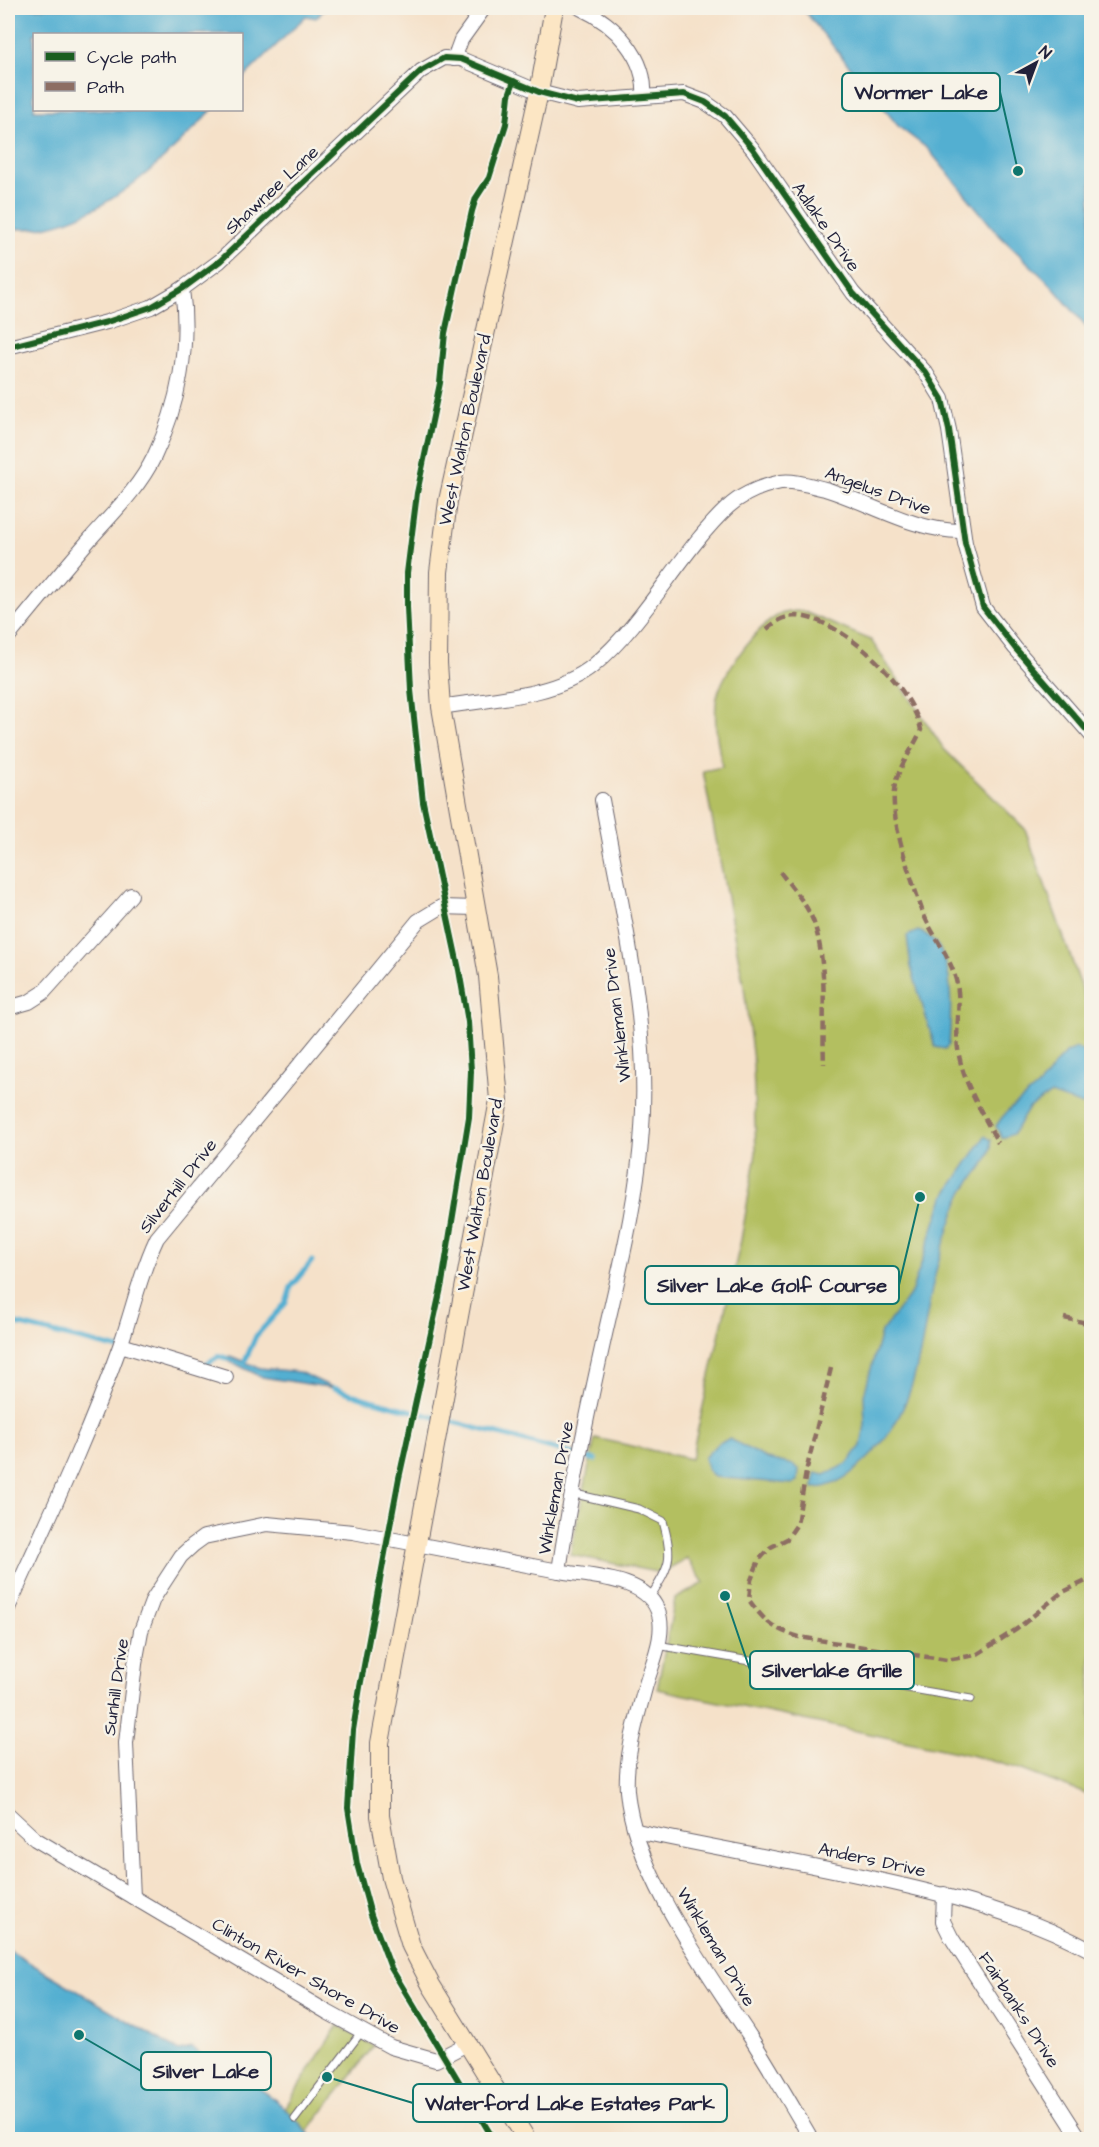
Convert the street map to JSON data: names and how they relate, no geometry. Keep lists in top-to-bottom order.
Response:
{
  "streets": {
    "main road": ["West Walton Boulevard"],
    "street": [
      "Shawnee Lane",
      "Adlake Drive",
      "Angelus Drive",
      "Winkleman Drive",
      "Silverhill Drive",
      "Sunhill Drive",
      "Anders Drive",
      "Clinton River Shore Drive",
      "Fairbanks Drive"
    ]
  },
  "crossings": [
    ["Adlake Drive", "West Walton Boulevard"],
    ["Adlake Drive", "Angelus Drive"],
    ["West Walton Boulevard", "Angelus Drive"],
    ["West Walton Boulevard", "Silverhill Drive"],
    ["West Walton Boulevard", "Sunhill Drive"],
    ["West Walton Boulevard", "Clinton River Shore Drive"],
    ["Winkleman Drive", "Sunhill Drive"],
    ["Winkleman Drive", "Anders Drive"],
    ["Sunhill Drive", "Clinton River Shore Drive"],
    ["Anders Drive", "Fairbanks Drive"]
  ],
  "places": [
    "Wormer Lake",
    "Silver Lake Golf Course",
    "Silverlake Grille",
    "Silver Lake",
    "Waterford Lake Estates Park"
  ],
  "legend": ["Cycle path", "Path"],
  "north": "top right"
}
